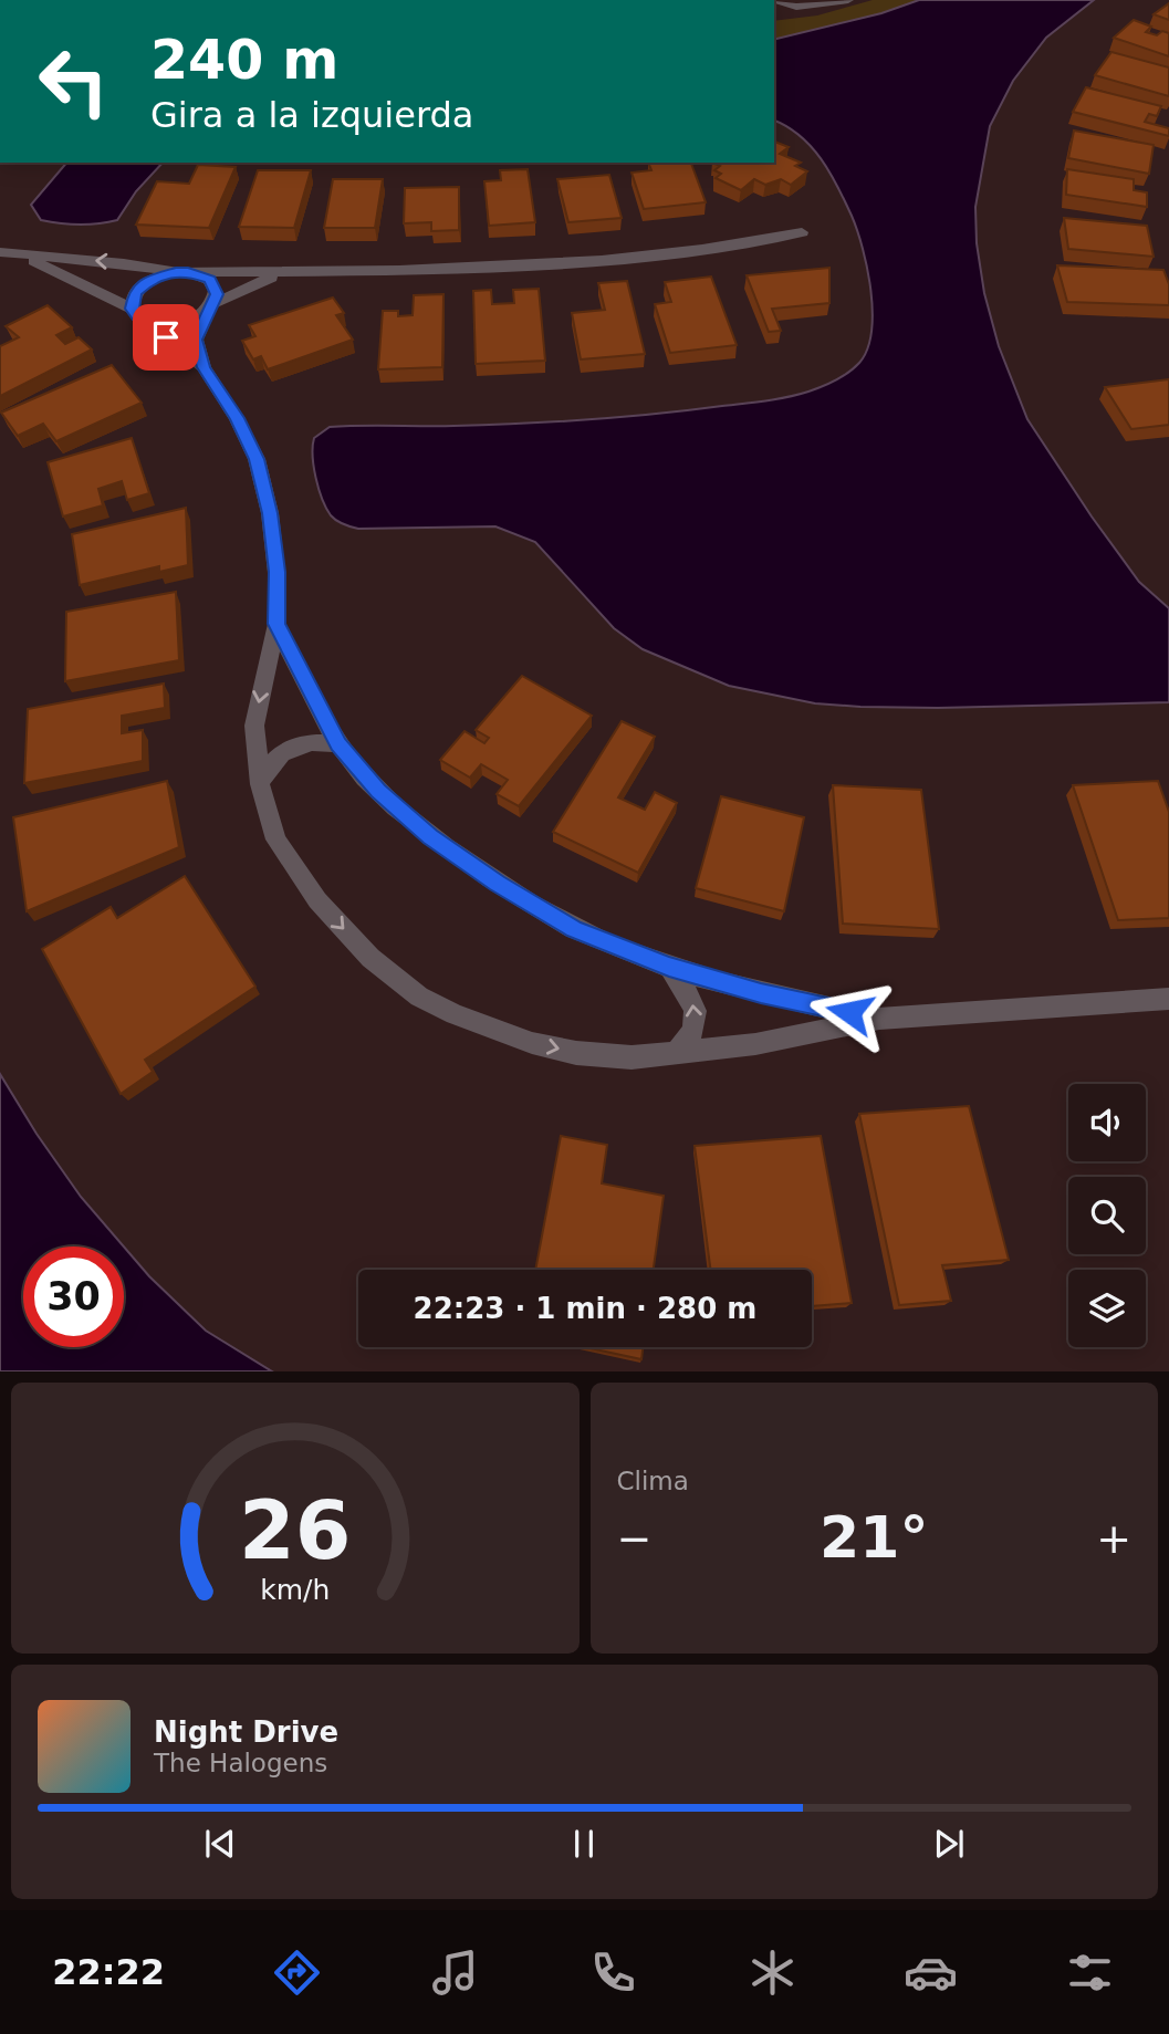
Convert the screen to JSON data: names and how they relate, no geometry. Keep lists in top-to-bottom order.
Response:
{
  "page": {
    "turn": ["240 m", "Gira a la izquierda"],
    "limit": "30",
    "trip": "22:23 · 1 min · 280 m",
    "tile": "Clima",
    "heat": ["−", "21°", "+"],
    "song": ["Night Drive", "The Halogens"],
    "tabs": "22:22",
    "gauge": ["26", "km/h"]
  }
}
